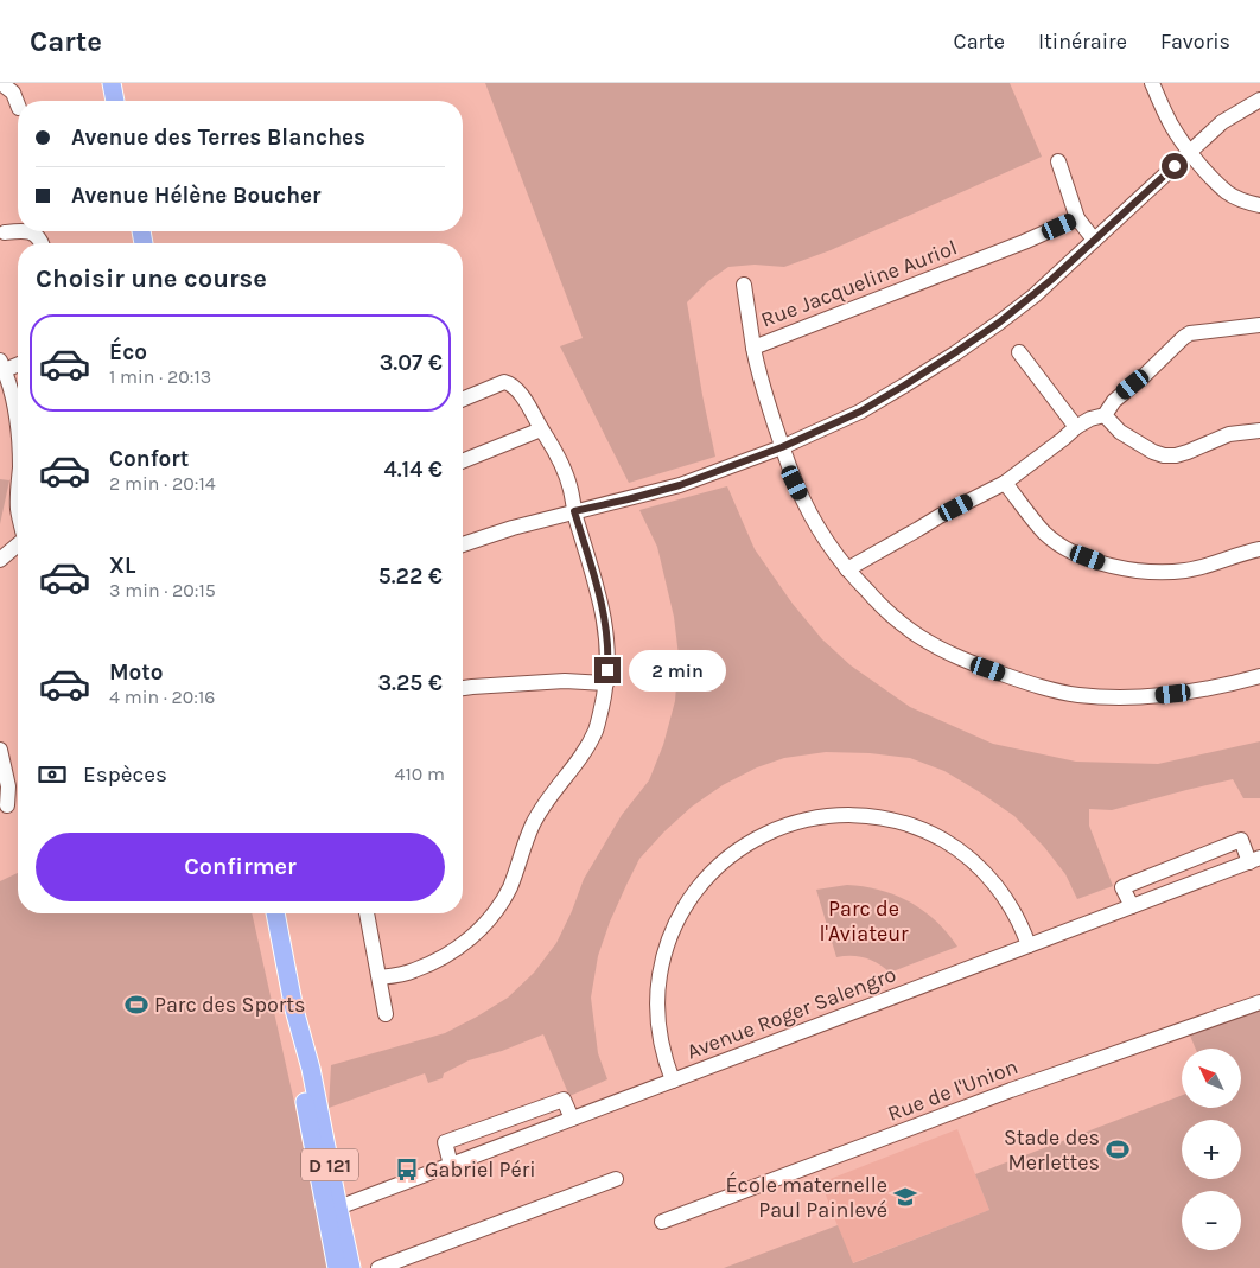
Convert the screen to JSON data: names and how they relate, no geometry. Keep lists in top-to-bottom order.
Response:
{
  "streets": {
    "main road": ["D 121"],
    "street": ["Rue Jacqueline Auriol", "Avenue Roger Salengro", "Rue de l'Union"]
  },
  "crossings": [
    ["Avenue Roger Salengro", "D 121"]
  ],
  "parks": ["Parc de l'Aviateur"],
  "places": {
    "sports": ["Parc des Sports", "Stade des Merlettes"],
    "bus stop": ["Gabriel Péri"],
    "school or university": ["École maternelle Paul Painlevé"]
  },
  "north": "top left",
  "page": {
    "header": "Carte",
    "nav": ["Carte", "Itinéraire", "Favoris"],
    "banner": ["Avenue des Terres Blanches", "Avenue Hélène Boucher"],
    "heading": "Choisir une course",
    "list": [
      {
        "name": "Éco",
        "note": "1 min · 20:13",
        "value": "3.07 €"
      },
      {
        "name": "Confort",
        "note": "2 min · 20:14",
        "value": "4.14 €"
      },
      {
        "name": "XL",
        "note": "3 min · 20:15",
        "value": "5.22 €"
      },
      {
        "name": "Moto",
        "note": "4 min · 20:16",
        "value": "3.25 €"
      }
    ],
    "bubble": "2 min",
    "pay": ["Espèces", "410 m"],
    "buttons": "Confirmer",
    "map_buttons": ["+", "−"]
  }
}
